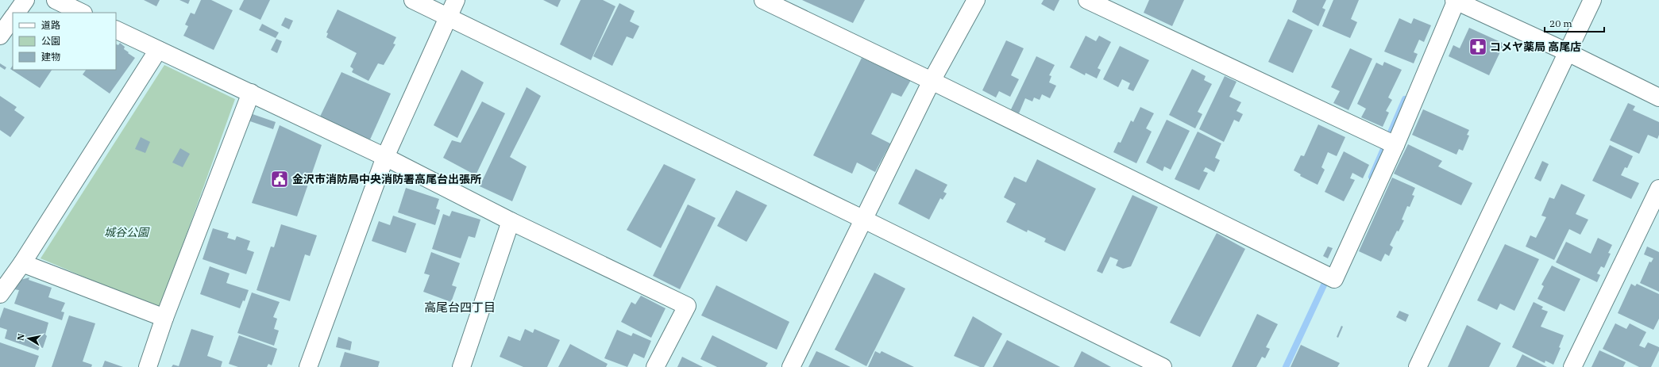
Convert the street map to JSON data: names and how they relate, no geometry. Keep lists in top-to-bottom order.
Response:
{
  "districts": ["高尾台四丁目"],
  "parks": ["城谷公園"],
  "places": {
    "pharmacy": ["コメヤ薬局 高尾店"],
    "public building": ["金沢市消防局中央消防署高尾台出張所"]
  },
  "legend": ["道路", "公園", "建物"],
  "scale_bar": "20 m",
  "north": "left"
}
